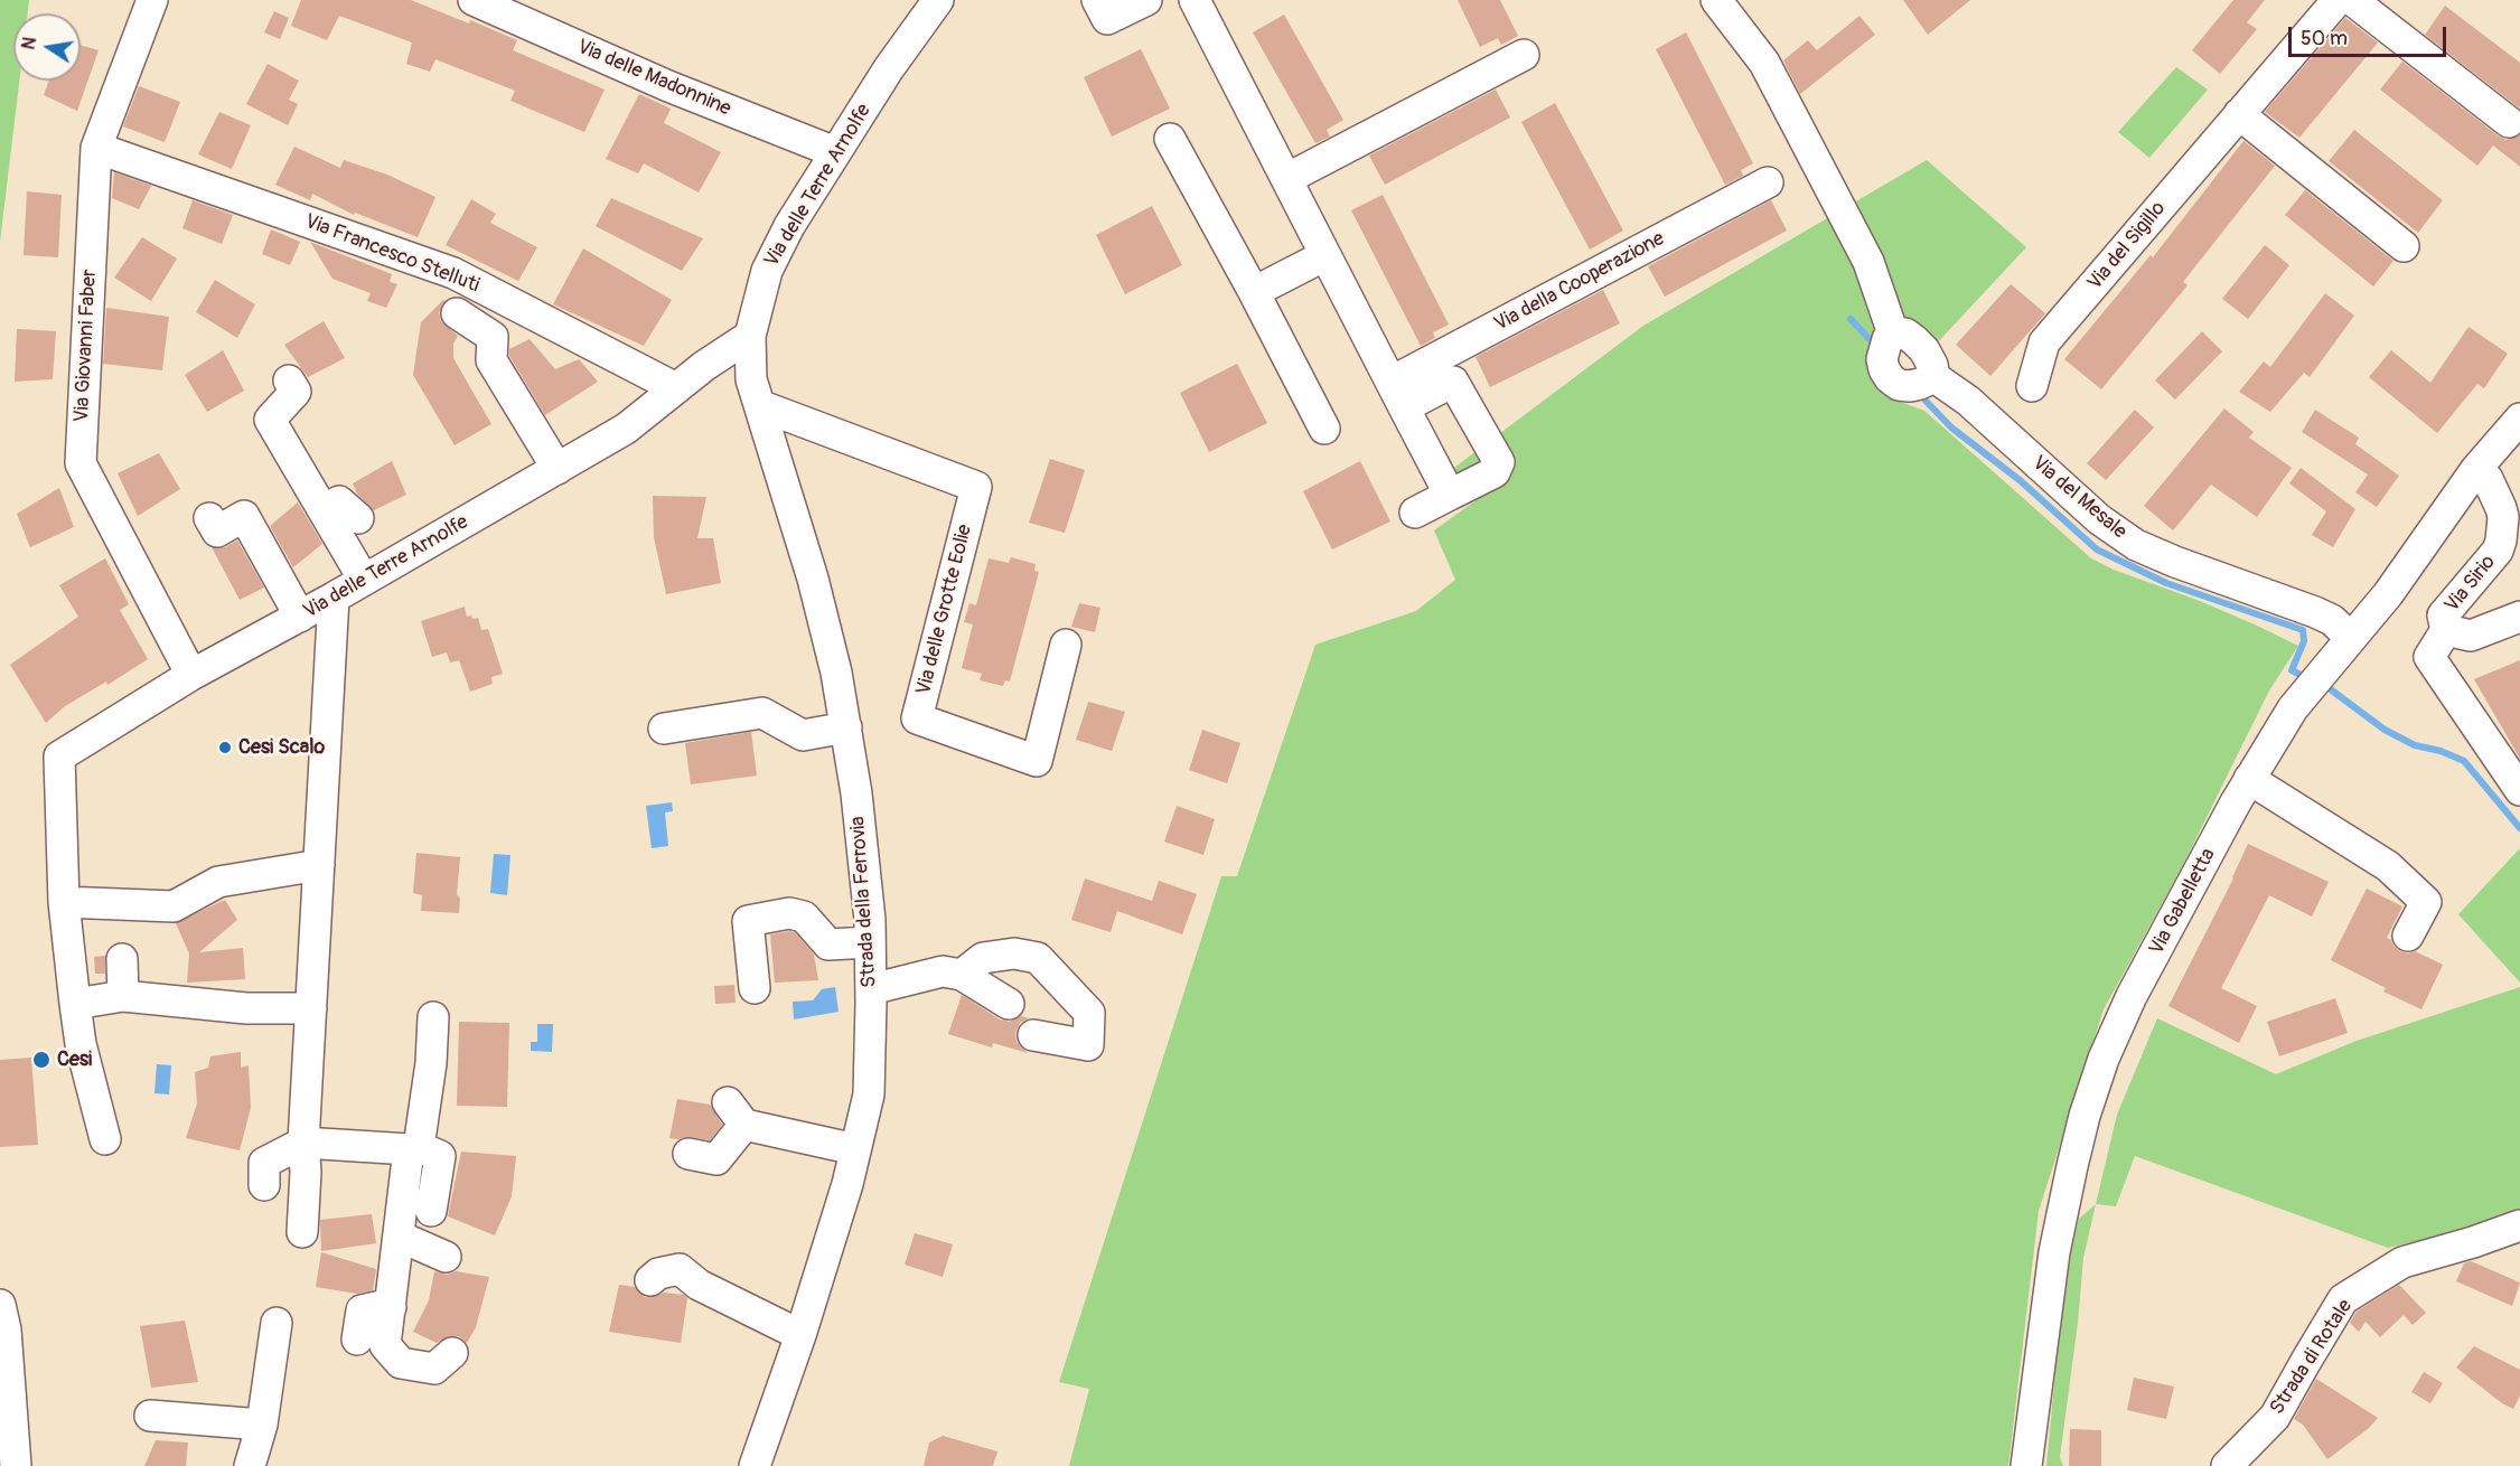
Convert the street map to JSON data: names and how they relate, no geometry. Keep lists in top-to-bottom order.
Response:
{
  "streets": {
    "street": [
      "Via delle Madonnine",
      "Via delle Terre Arnolfe",
      "Via del Sigillo",
      "Via Francesco Stelluti",
      "Via della Cooperazione",
      "Via Giovanni Faber",
      "Via del Mesale",
      "Via Sirio",
      "Via delle Grotte Eolie",
      "Strada della Ferrovia",
      "Via Gabelletta",
      "Strada di Rotale"
    ]
  },
  "crossings": [
    ["Via delle Madonnine", "Via delle Terre Arnolfe"],
    ["Via delle Terre Arnolfe", "Via Francesco Stelluti"],
    ["Via delle Terre Arnolfe", "Via Giovanni Faber"],
    ["Via delle Terre Arnolfe", "Strada della Ferrovia"],
    ["Via Francesco Stelluti", "Via Giovanni Faber"],
    ["Via del Mesale", "Via Gabelletta"],
    ["Via Sirio", "Via Gabelletta"],
    ["Via delle Grotte Eolie", "Strada della Ferrovia"]
  ],
  "places": ["Cesi Scalo", "Cesi"],
  "scale_bar": "50 m",
  "north": "left"
}
